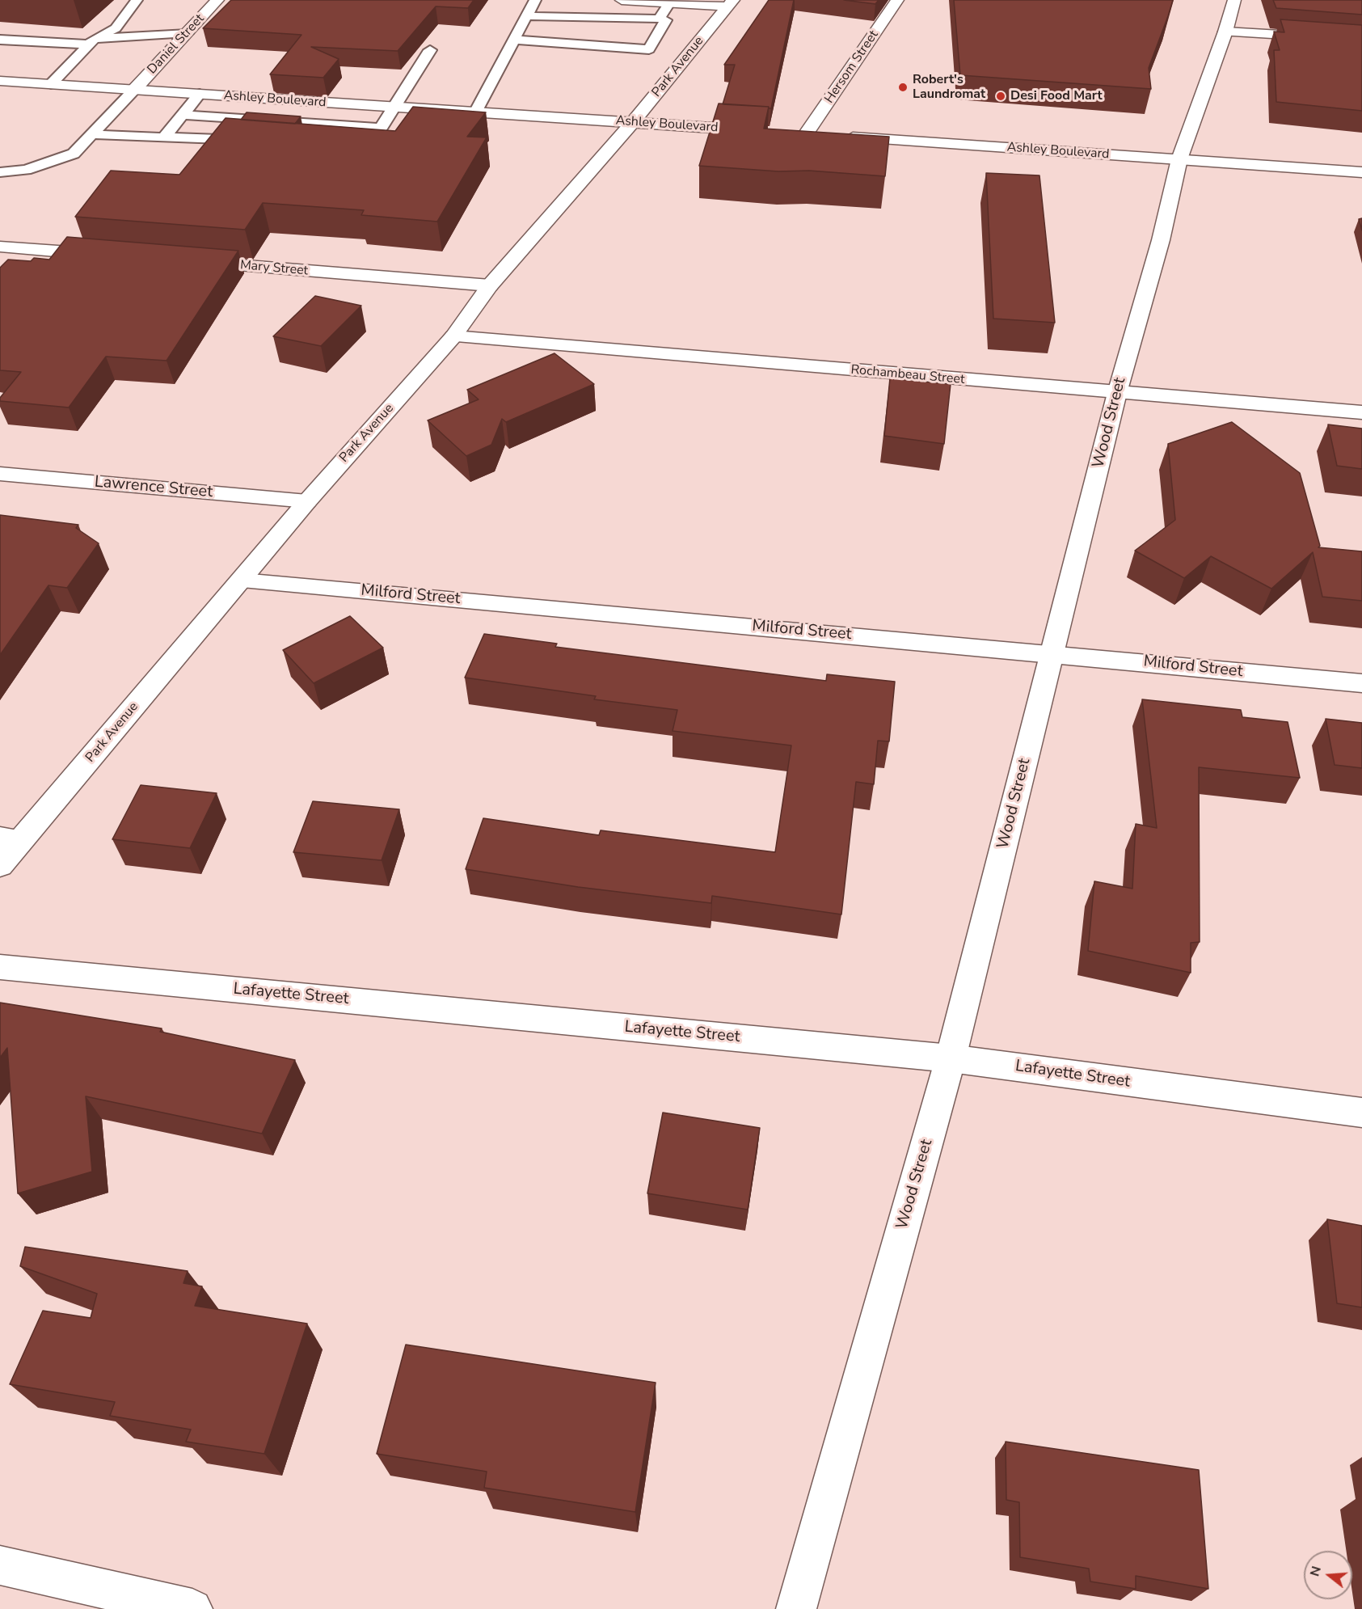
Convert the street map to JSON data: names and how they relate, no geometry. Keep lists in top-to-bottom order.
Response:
{
  "streets": {
    "street": [
      "Daniel Street",
      "Park Avenue",
      "Hersom Street",
      "Ashley Boulevard",
      "Mary Street",
      "Rochambeau Street",
      "Wood Street",
      "Lawrence Street",
      "Milford Street",
      "Lafayette Street"
    ]
  },
  "crossings": [
    ["Daniel Street", "Ashley Boulevard"],
    ["Park Avenue", "Ashley Boulevard"],
    ["Park Avenue", "Mary Street"],
    ["Park Avenue", "Rochambeau Street"],
    ["Park Avenue", "Lawrence Street"],
    ["Park Avenue", "Milford Street"],
    ["Hersom Street", "Ashley Boulevard"],
    ["Ashley Boulevard", "Wood Street"],
    ["Rochambeau Street", "Wood Street"],
    ["Wood Street", "Milford Street"],
    ["Wood Street", "Lafayette Street"]
  ],
  "places": ["Robert's Laundromat", "Desi Food Mart"],
  "north": "left"
}
